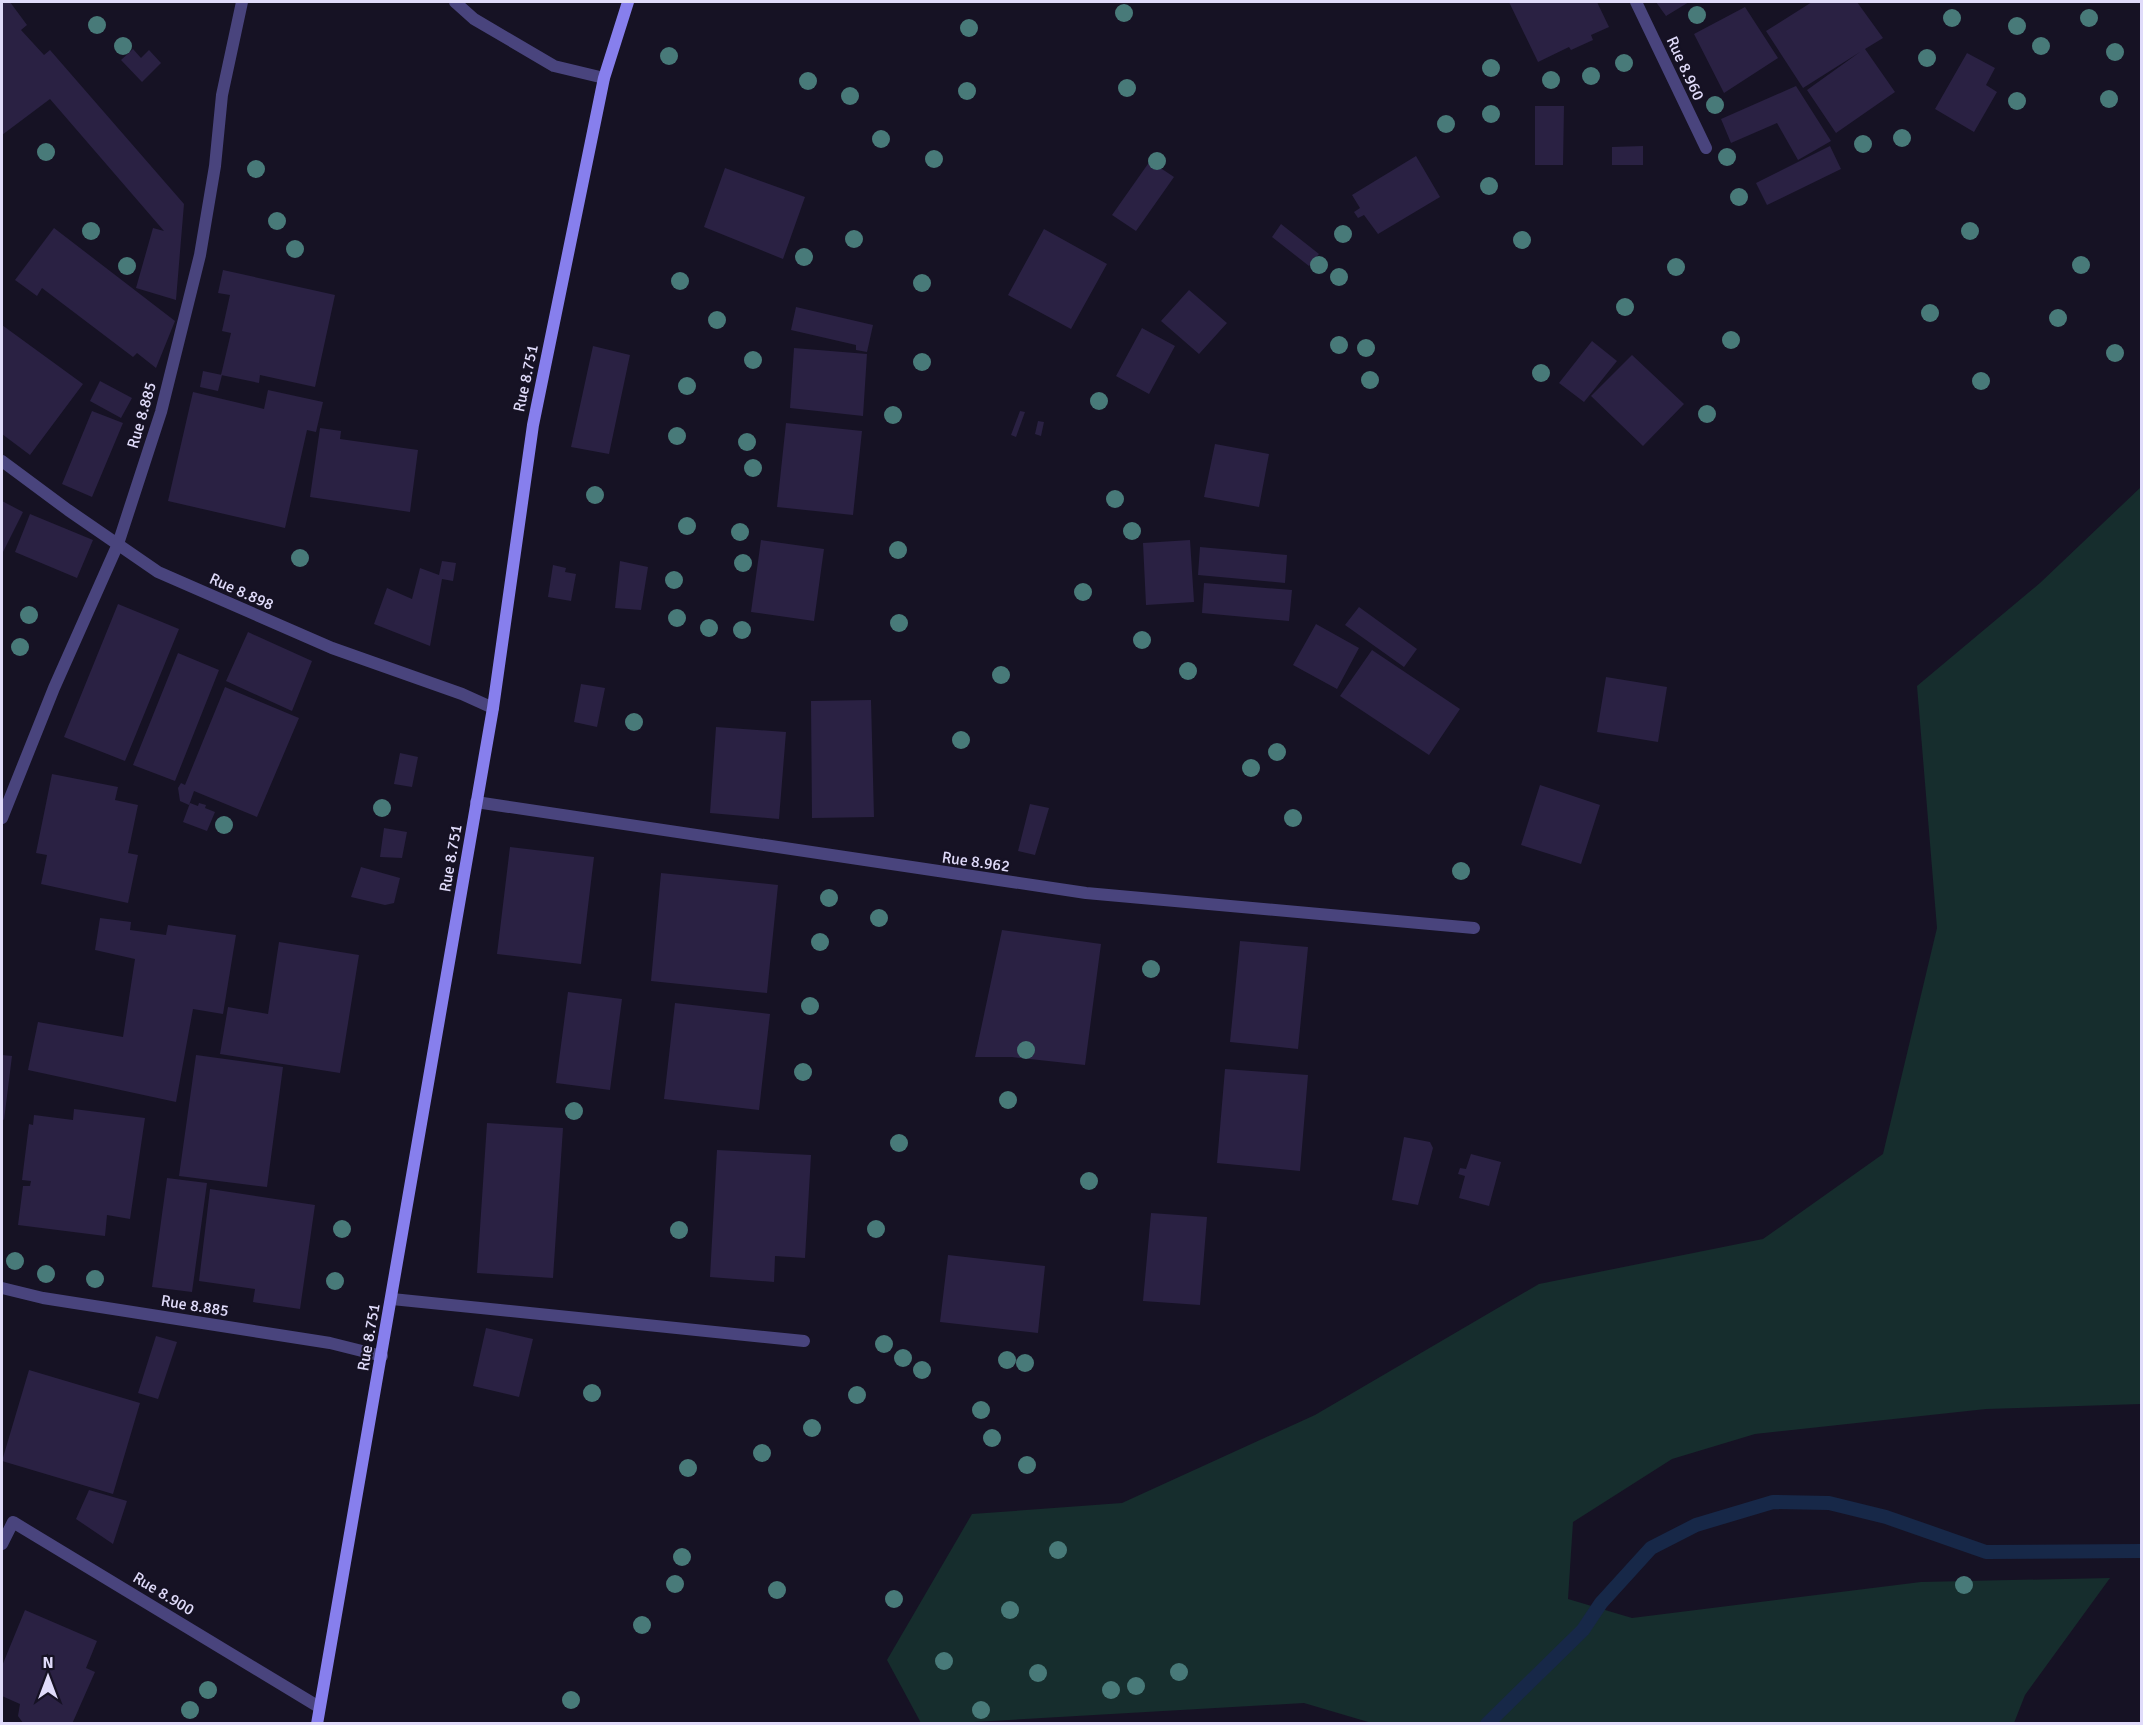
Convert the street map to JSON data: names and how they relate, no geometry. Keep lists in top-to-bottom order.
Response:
{
  "streets": {
    "main road": ["Rue 8.751"],
    "street": [
      "Rue 8.960",
      "Rue 8.885",
      "Rue 8.898",
      "Rue 8.962",
      "Rue 8.900"
    ]
  },
  "crossings": [
    ["Rue 8.751", "Rue 8.885"],
    ["Rue 8.751", "Rue 8.898"],
    ["Rue 8.751", "Rue 8.962"],
    ["Rue 8.751", "Rue 8.900"],
    ["Rue 8.885", "Rue 8.898"]
  ],
  "north": "top"
}
